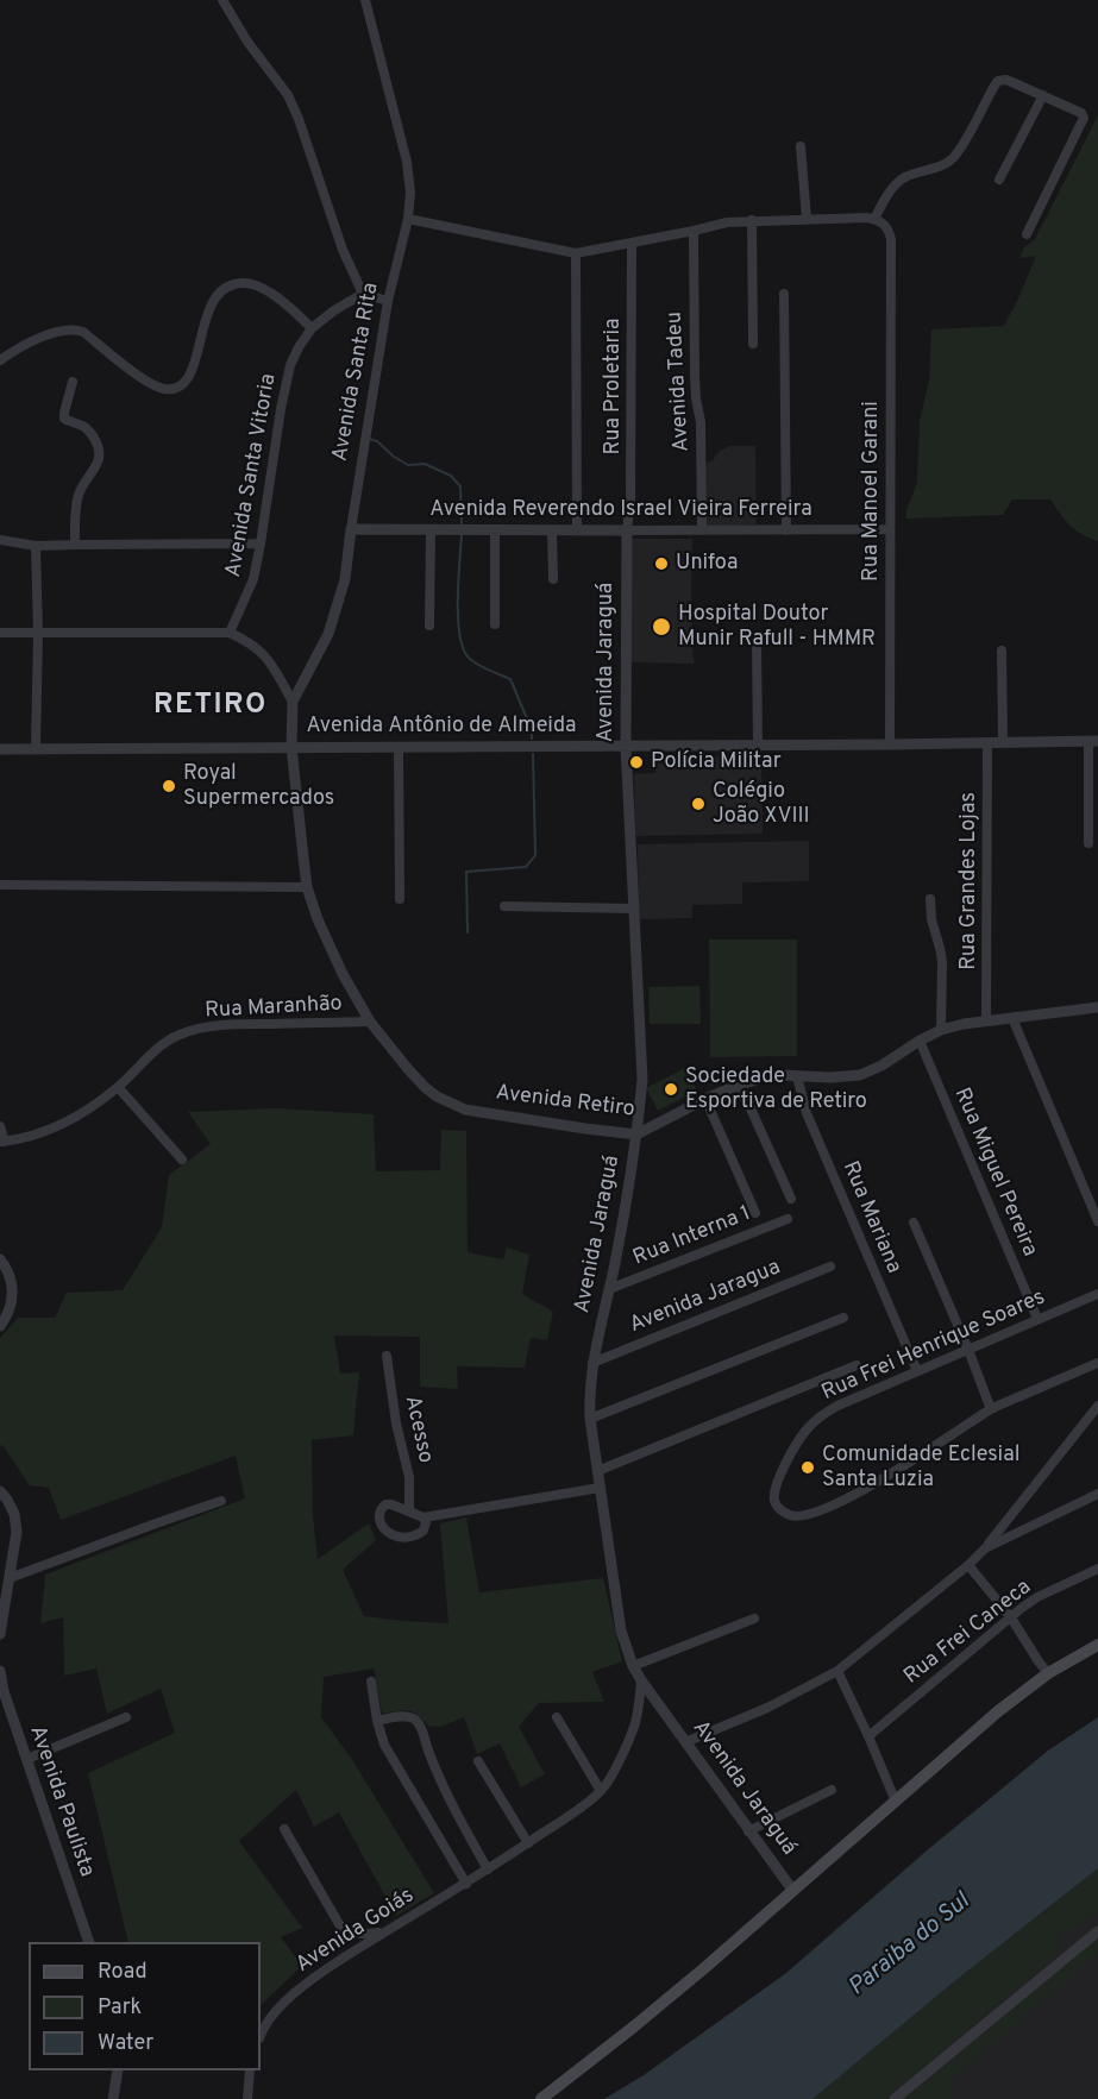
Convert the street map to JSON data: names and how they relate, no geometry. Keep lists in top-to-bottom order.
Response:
{
  "streets": {
    "street": [
      "Avenida Santa Rita",
      "Avenida Tadeu",
      "Rua Proletaria",
      "Avenida Santa Vitoria",
      "Rua Manoel Garani",
      "Avenida Reverendo Israel Vieira Ferreira",
      "Avenida Jaraguá",
      "Avenida Antônio de Almeida",
      "Rua Grandes Lojas",
      "Rua Maranhão",
      "Avenida Retiro",
      "Rua Miguel Pereira",
      "Rua Mariana",
      "Rua Interna 1",
      "Avenida Jaragua",
      "Rua Frei Henrique Soares",
      "Acesso",
      "Rua Frei Caneca",
      "Avenida Paulista",
      "Avenida Goiás"
    ]
  },
  "crossings": [
    ["Avenida Santa Rita", "Avenida Reverendo Israel Vieira Ferreira"],
    ["Avenida Santa Rita", "Avenida Antônio de Almeida"],
    ["Avenida Santa Rita", "Avenida Retiro"],
    ["Avenida Tadeu", "Avenida Reverendo Israel Vieira Ferreira"],
    ["Rua Proletaria", "Avenida Reverendo Israel Vieira Ferreira"],
    ["Rua Proletaria", "Avenida Jaraguá"],
    ["Rua Manoel Garani", "Avenida Reverendo Israel Vieira Ferreira"],
    ["Rua Manoel Garani", "Avenida Antônio de Almeida"],
    ["Avenida Reverendo Israel Vieira Ferreira", "Avenida Jaraguá"],
    ["Avenida Jaraguá", "Avenida Antônio de Almeida"],
    ["Avenida Jaraguá", "Avenida Retiro"],
    ["Avenida Jaraguá", "Rua Interna 1"],
    ["Avenida Jaraguá", "Avenida Jaragua"],
    ["Avenida Jaraguá", "Avenida Goiás"],
    ["Avenida Antônio de Almeida", "Rua Grandes Lojas"],
    ["Avenida Antônio de Almeida", "Avenida Retiro"],
    ["Rua Grandes Lojas", "Avenida Retiro"],
    ["Rua Maranhão", "Avenida Retiro"],
    ["Avenida Retiro", "Rua Miguel Pereira"],
    ["Avenida Retiro", "Rua Mariana"],
    ["Rua Miguel Pereira", "Rua Frei Henrique Soares"],
    ["Rua Mariana", "Rua Frei Henrique Soares"]
  ],
  "districts": ["RETIRO"],
  "water": ["Paraiba do Sul"],
  "places": [
    "Unifoa",
    "Hospital Doutor Munir Rafull - HMMR",
    "Polícia Militar",
    "Royal Supermercados",
    "Colégio João XVIII",
    "Sociedade Esportiva de Retiro",
    "Comunidade Eclesial Santa Luzia"
  ],
  "legend": ["Road", "Park", "Water"]
}
